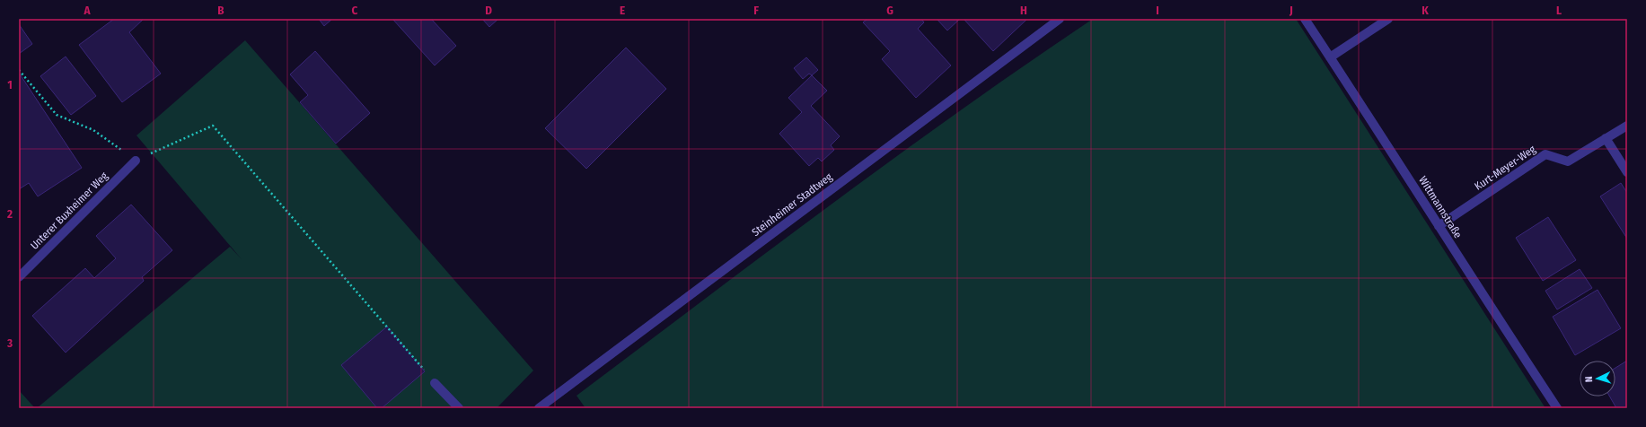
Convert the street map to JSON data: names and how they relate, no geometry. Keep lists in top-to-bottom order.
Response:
{
  "streets": {
    "street": [
      "Kurt-Meyer-Weg",
      "Steinheimer Stadtweg",
      "Wittmannstraße",
      "Unterer Buxheimer Weg"
    ]
  },
  "crossings": [
    ["Kurt-Meyer-Weg", "Wittmannstraße"]
  ],
  "north": "left",
  "grid": {
    "columns": [
      "A",
      "B",
      "C",
      "D",
      "E",
      "F",
      "G",
      "H",
      "I",
      "J",
      "K",
      "L"
    ],
    "rows": ["1", "2", "3"]
  }
}
